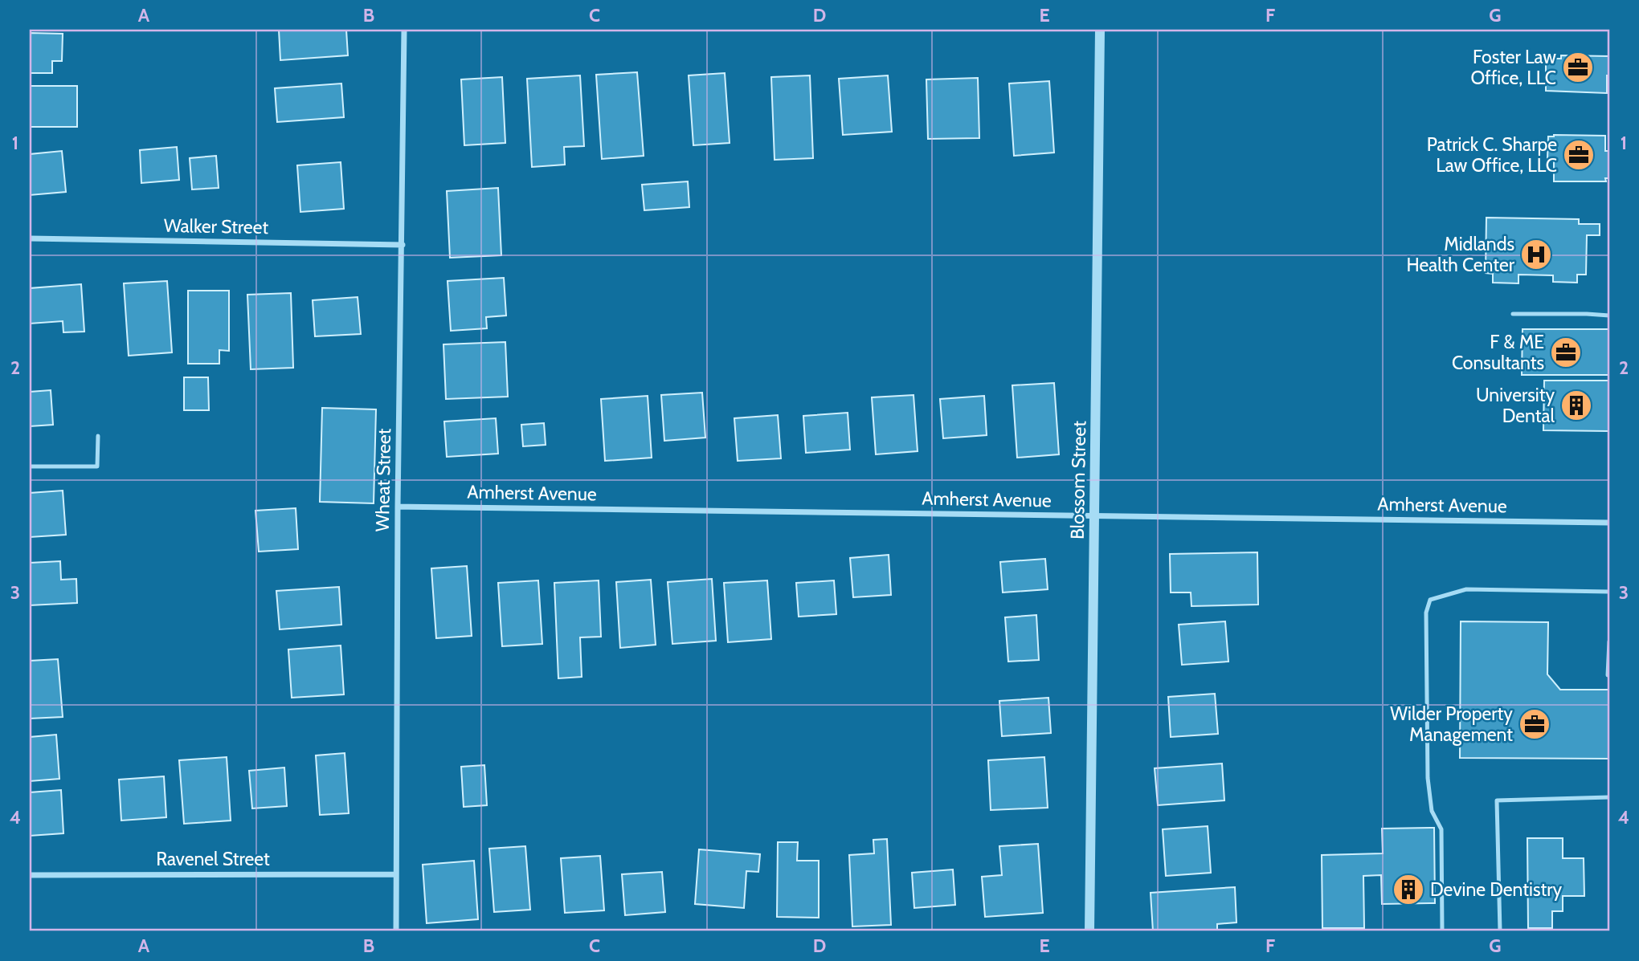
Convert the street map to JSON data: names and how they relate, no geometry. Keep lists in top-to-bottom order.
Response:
{
  "streets": {
    "street": [
      "Walker Street",
      "Wheat Street",
      "Blossom Street",
      "Amherst Avenue",
      "Ravenel Street"
    ]
  },
  "crossings": [
    ["Walker Street", "Wheat Street"],
    ["Wheat Street", "Amherst Avenue"],
    ["Wheat Street", "Ravenel Street"],
    ["Blossom Street", "Amherst Avenue"]
  ],
  "places": {
    "office": [
      "Foster Law Office, LLC",
      "Patrick C. Sharpe Law Office, LLC",
      "F & ME Consultants",
      "Wilder Property Management"
    ],
    "hospital": ["Midlands Health Center"],
    "building": ["University Dental", "Devine Dentistry"]
  },
  "grid": {
    "columns": [
      "A",
      "B",
      "C",
      "D",
      "E",
      "F",
      "G"
    ],
    "rows": [
      "1",
      "2",
      "3",
      "4"
    ]
  }
}
